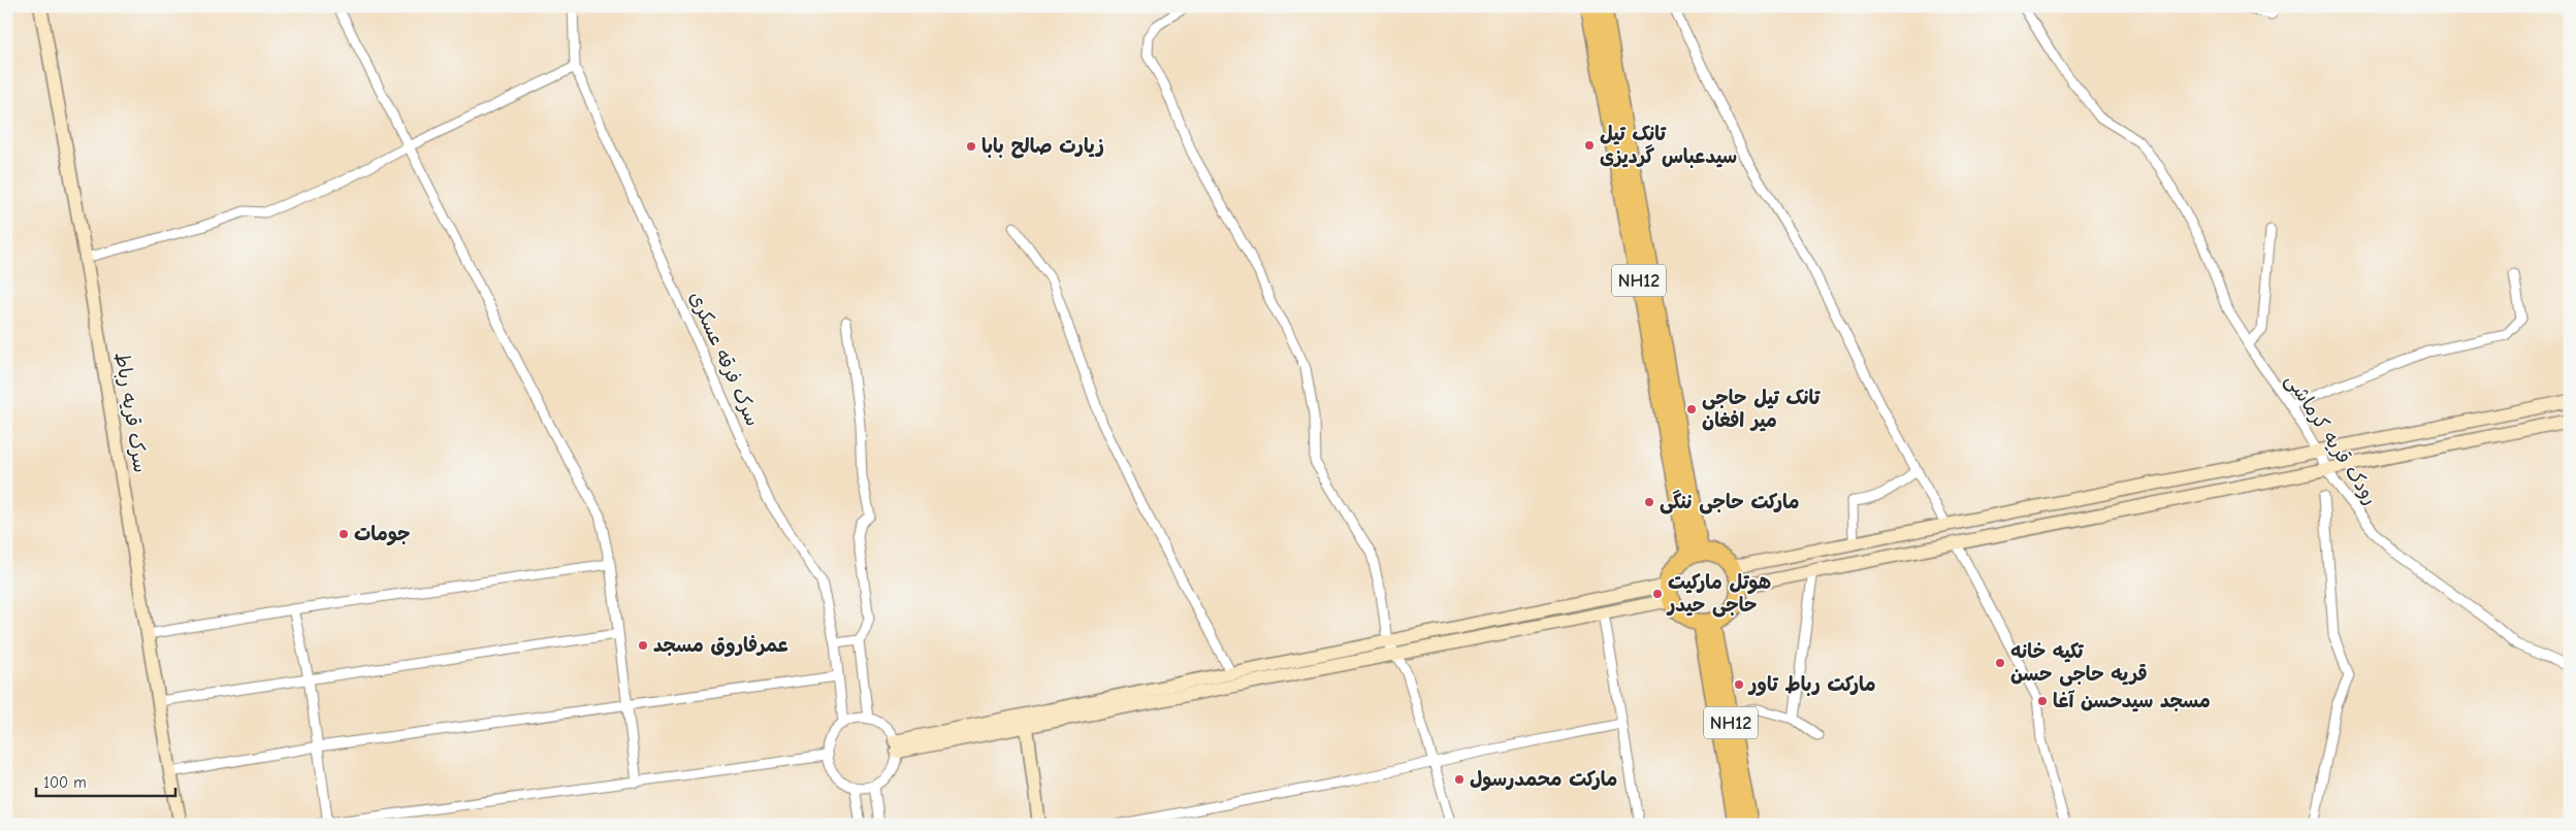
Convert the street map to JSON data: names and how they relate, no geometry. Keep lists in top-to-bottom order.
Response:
{
  "streets": {
    "highway": ["NH12"],
    "street": ["سرک فرقه عسکری", "سرک قریه رباط", "رودک قریه کرماشی"]
  },
  "places": [
    "تانک تیل سیدعباس گردیزی",
    "زیارت صالح بابا",
    "تانک تیل حاجی میر افغان",
    "مارکت حاجی ننگی",
    "جومات",
    "هوتل مارکیت حاجی حیدر",
    "عمرفاروق مسجد",
    "تکیه خانه قریه حاجی حسن",
    "مارکت رباط تاور",
    "مسجد سیدحسن آغا",
    "مارکت محمدرسول"
  ],
  "scale_bar": "100 m"
}
